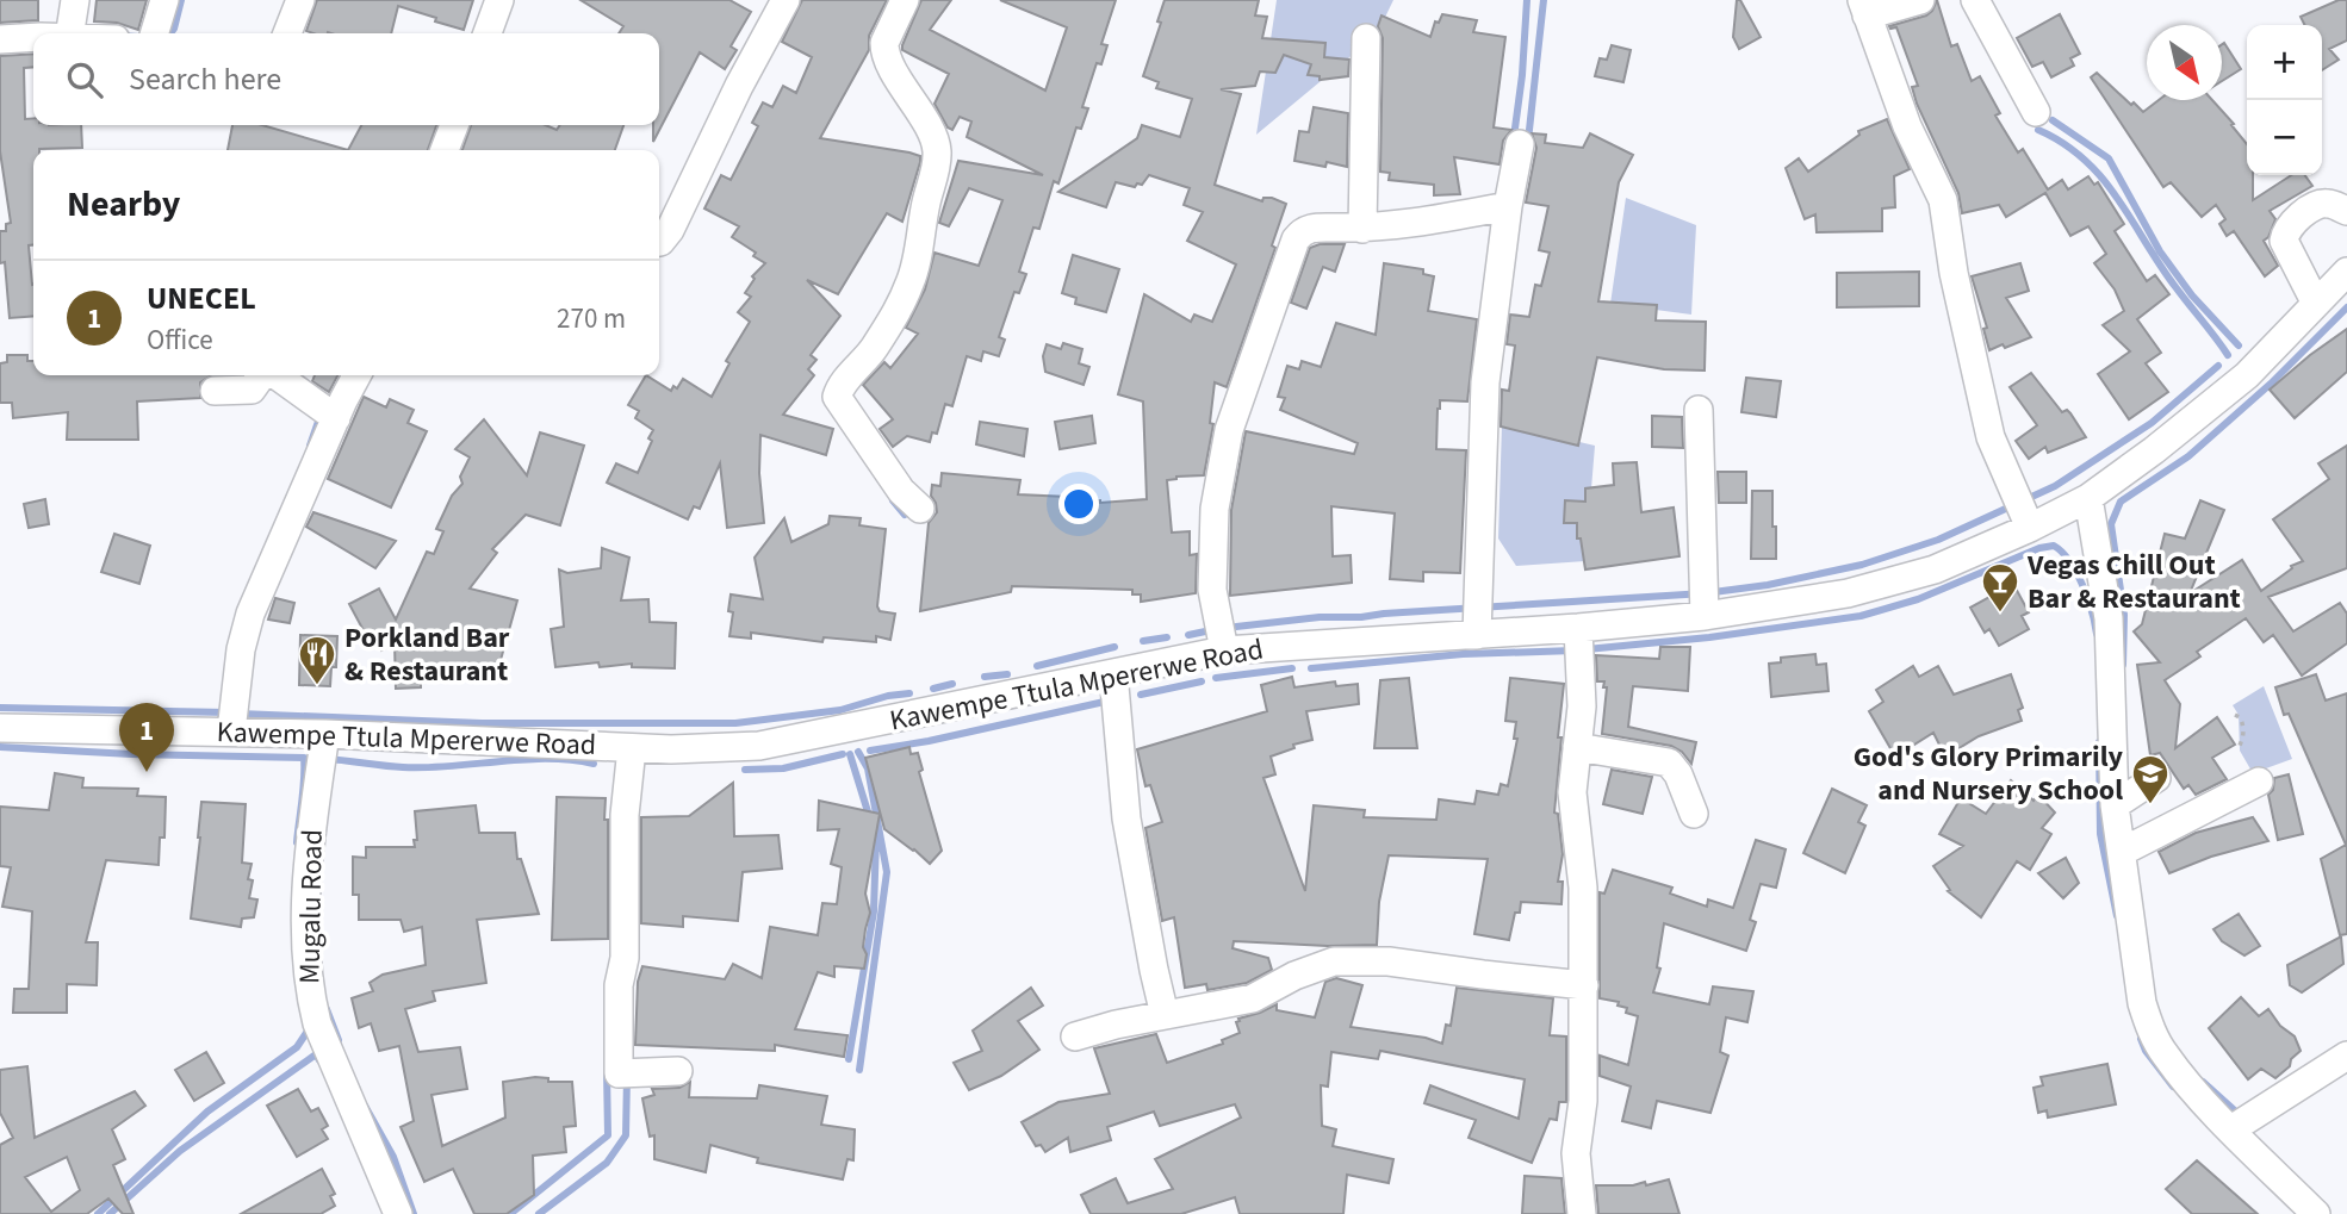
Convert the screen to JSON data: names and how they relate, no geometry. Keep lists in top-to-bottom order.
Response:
{
  "streets": {
    "street": ["Kawempe Ttula Mpererwe Road", "Mugalu Road"]
  },
  "crossings": [
    ["Kawempe Ttula Mpererwe Road", "Mugalu Road"]
  ],
  "places": {
    "bar": ["Vegas Chill Out Bar & Restaurant"],
    "restaurant": ["Porkland Bar & Restaurant"],
    "school or university": ["God's Glory Primarily and Nursery School"]
  },
  "north": "bottom right",
  "page": {
    "map_buttons": ["+", "−"],
    "search": "Search here",
    "heading": "Nearby",
    "list": [
      {
        "mark": "1",
        "name": "UNECEL",
        "note": "Office",
        "value": "270 m"
      }
    ],
    "pins": "1"
  }
}
